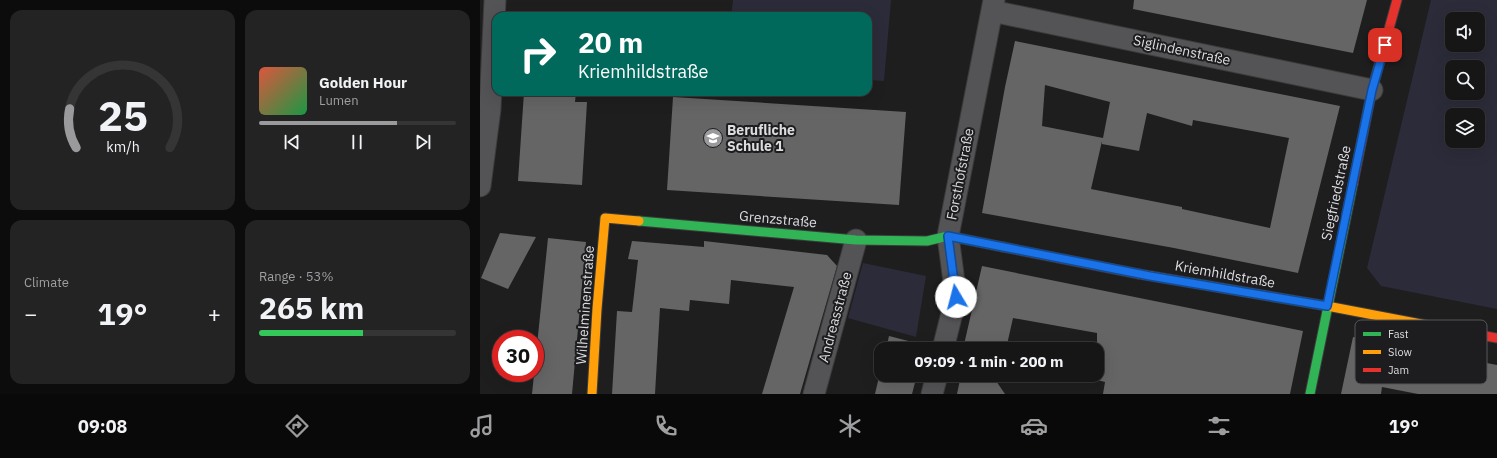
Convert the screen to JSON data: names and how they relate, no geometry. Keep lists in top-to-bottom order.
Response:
{
  "streets": {
    "street": [
      "Siglindenstraße",
      "Forsthofstraße",
      "Siegfriedstraße",
      "Grenzstraße",
      "Kriemhildstraße",
      "Wilhelminenstraße",
      "Andreasstraße"
    ]
  },
  "crossings": [
    ["Siglindenstraße", "Forsthofstraße"],
    ["Siglindenstraße", "Siegfriedstraße"],
    ["Forsthofstraße", "Grenzstraße"],
    ["Forsthofstraße", "Kriemhildstraße"],
    ["Siegfriedstraße", "Kriemhildstraße"],
    ["Grenzstraße", "Kriemhildstraße"],
    ["Grenzstraße", "Wilhelminenstraße"],
    ["Grenzstraße", "Andreasstraße"]
  ],
  "places": {
    "school or university": ["Berufliche Schule 1"]
  },
  "legend": ["Fast", "Slow", "Jam"],
  "page": {
    "turn": ["20 m", "Kriemhildstraße"],
    "song": ["Golden Hour", "Lumen"],
    "tile": [
      "Climate",
      ["Range · 53%", "265 km"]
    ],
    "heat": ["−", "19°", "+"],
    "limit": "30",
    "trip": "09:09 · 1 min · 200 m",
    "tabs": ["09:08", "19°"],
    "gauge": ["25", "km/h"]
  }
}
